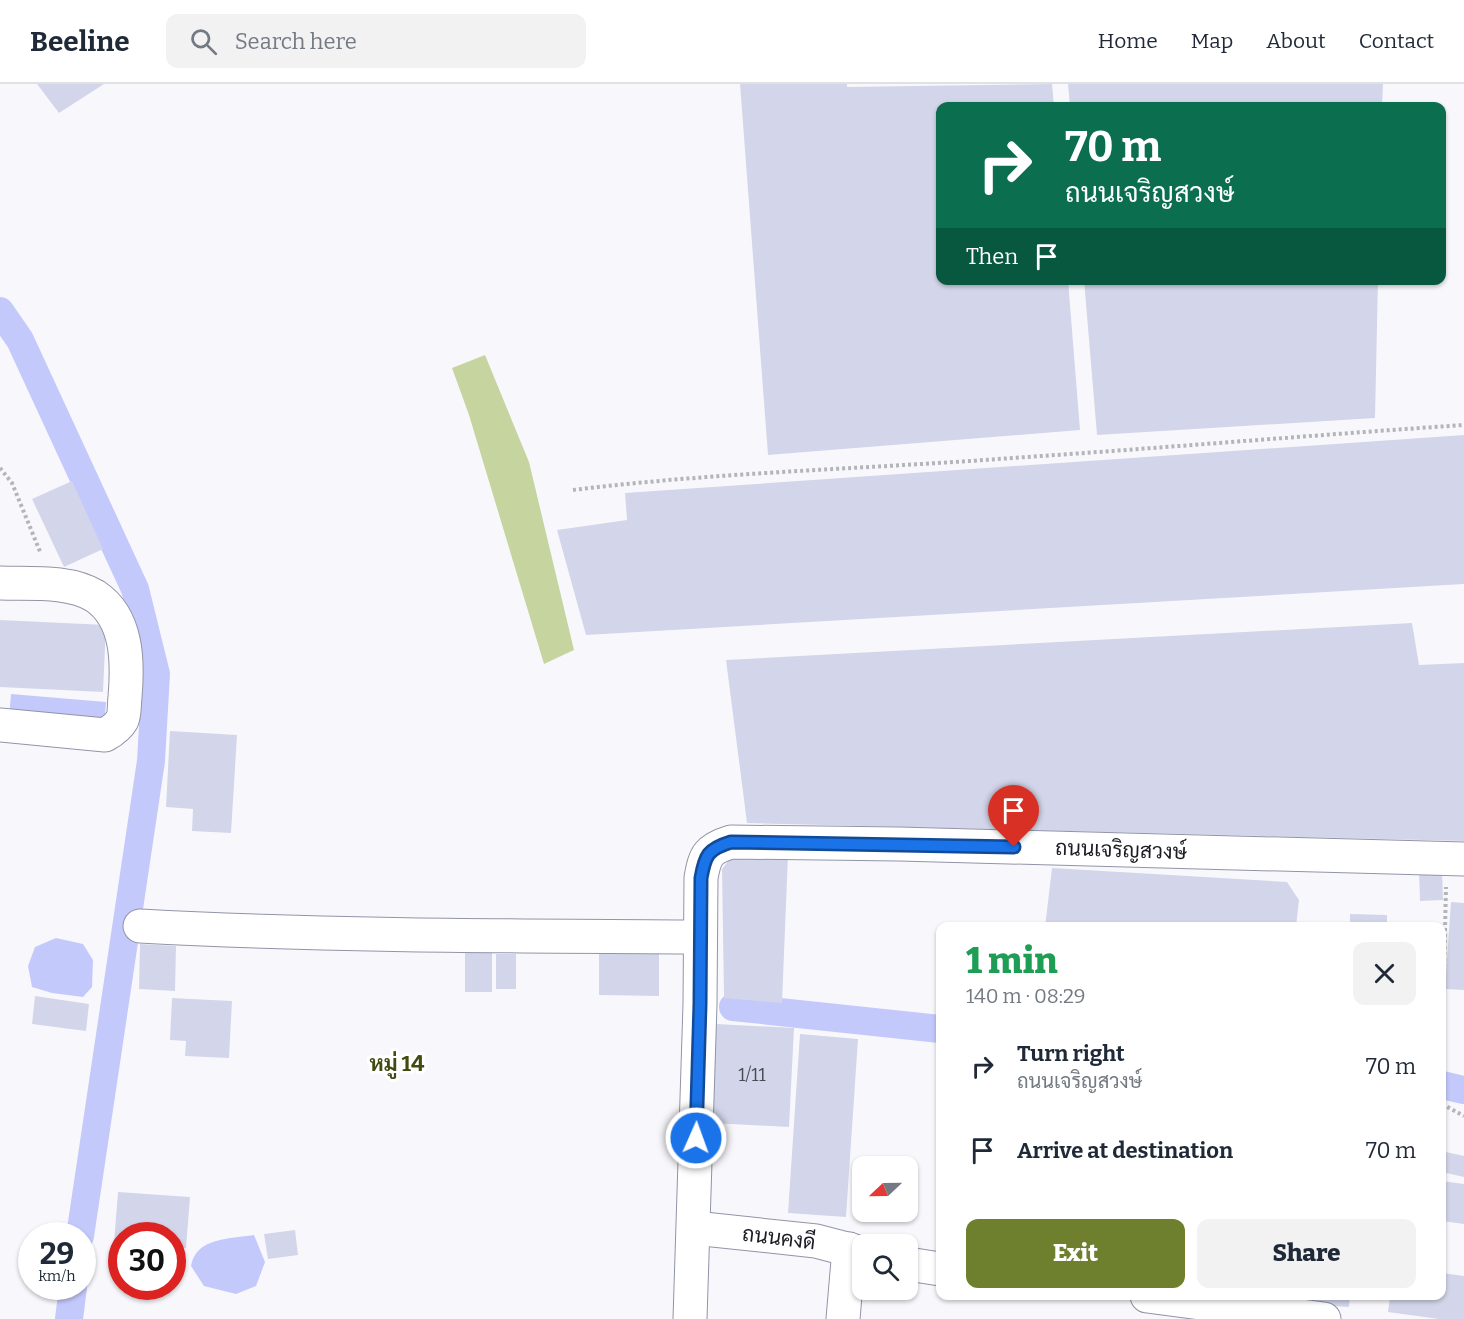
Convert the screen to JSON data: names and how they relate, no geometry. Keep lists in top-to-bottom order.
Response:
{
  "streets": {
    "street": ["ถนนเจริญสวงษ์", "ถนนคงดี"]
  },
  "crossings": [
    ["ถนนเจริญสวงษ์", "ถนนคงดี"]
  ],
  "districts": ["หมู่ 14"],
  "house_numbers": ["1/11"],
  "north": "left",
  "page": {
    "header": "Beeline",
    "search": "Search here",
    "nav": [
      "Home",
      "Map",
      "About",
      "Contact"
    ],
    "turn": ["70 m", "ถนนเจริญสวงษ์"],
    "then": "Then",
    "heading": ["1 min", "140 m · 08:29"],
    "list": [
      {
        "name": "Turn right",
        "note": "ถนนเจริญสวงษ์",
        "value": "70 m"
      },
      {
        "name": "Arrive at destination",
        "value": "70 m"
      }
    ],
    "buttons": ["Exit", "Share"],
    "speed": "29 km/h",
    "limit": "30"
  }
}
